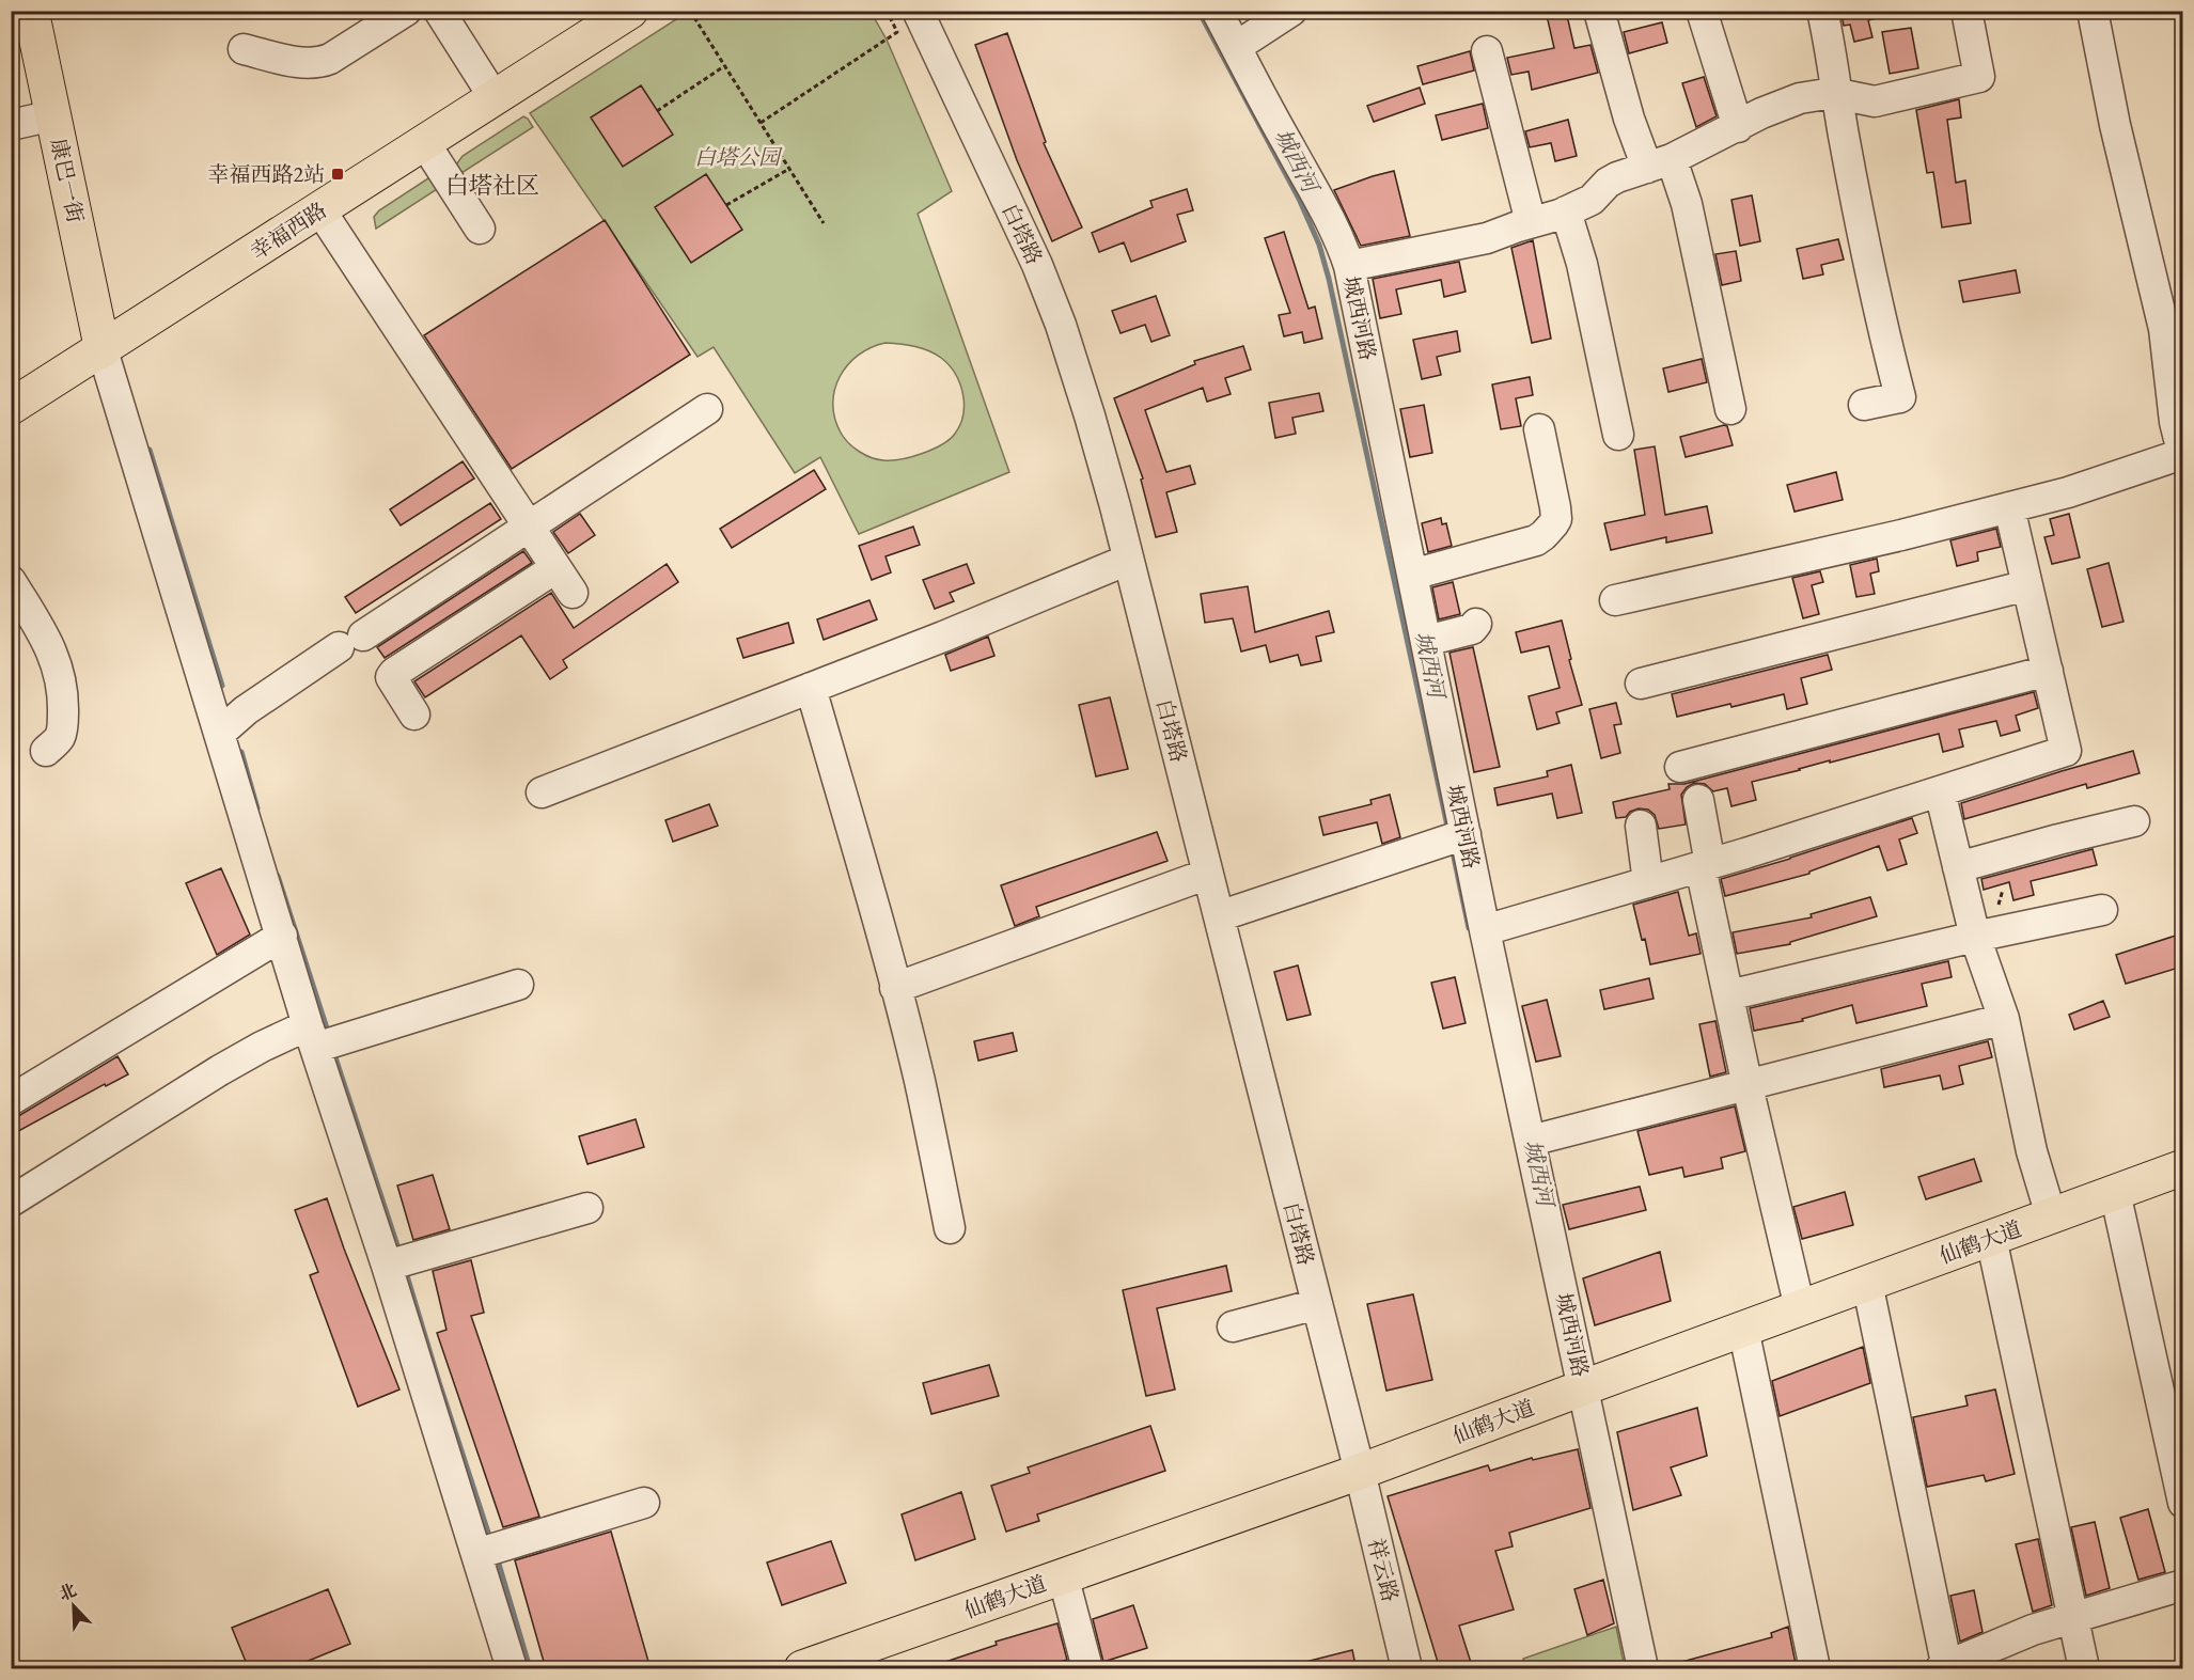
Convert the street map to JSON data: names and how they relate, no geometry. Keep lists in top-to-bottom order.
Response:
{
  "streets": {
    "main road": ["康巴一街", "幸福西路", "仙鹤大道"],
    "street": ["白塔路", "城西河路", "祥云路"]
  },
  "crossings": [
    ["康巴一街", "幸福西路"],
    ["白塔路", "仙鹤大道"],
    ["白塔路", "祥云路"],
    ["城西河路", "仙鹤大道"],
    ["仙鹤大道", "祥云路"]
  ],
  "districts": ["白塔社区"],
  "water": ["城西河"],
  "parks": ["白塔公园"],
  "places": {
    "transit": ["幸福西路2站"]
  },
  "north": "top left"
}
